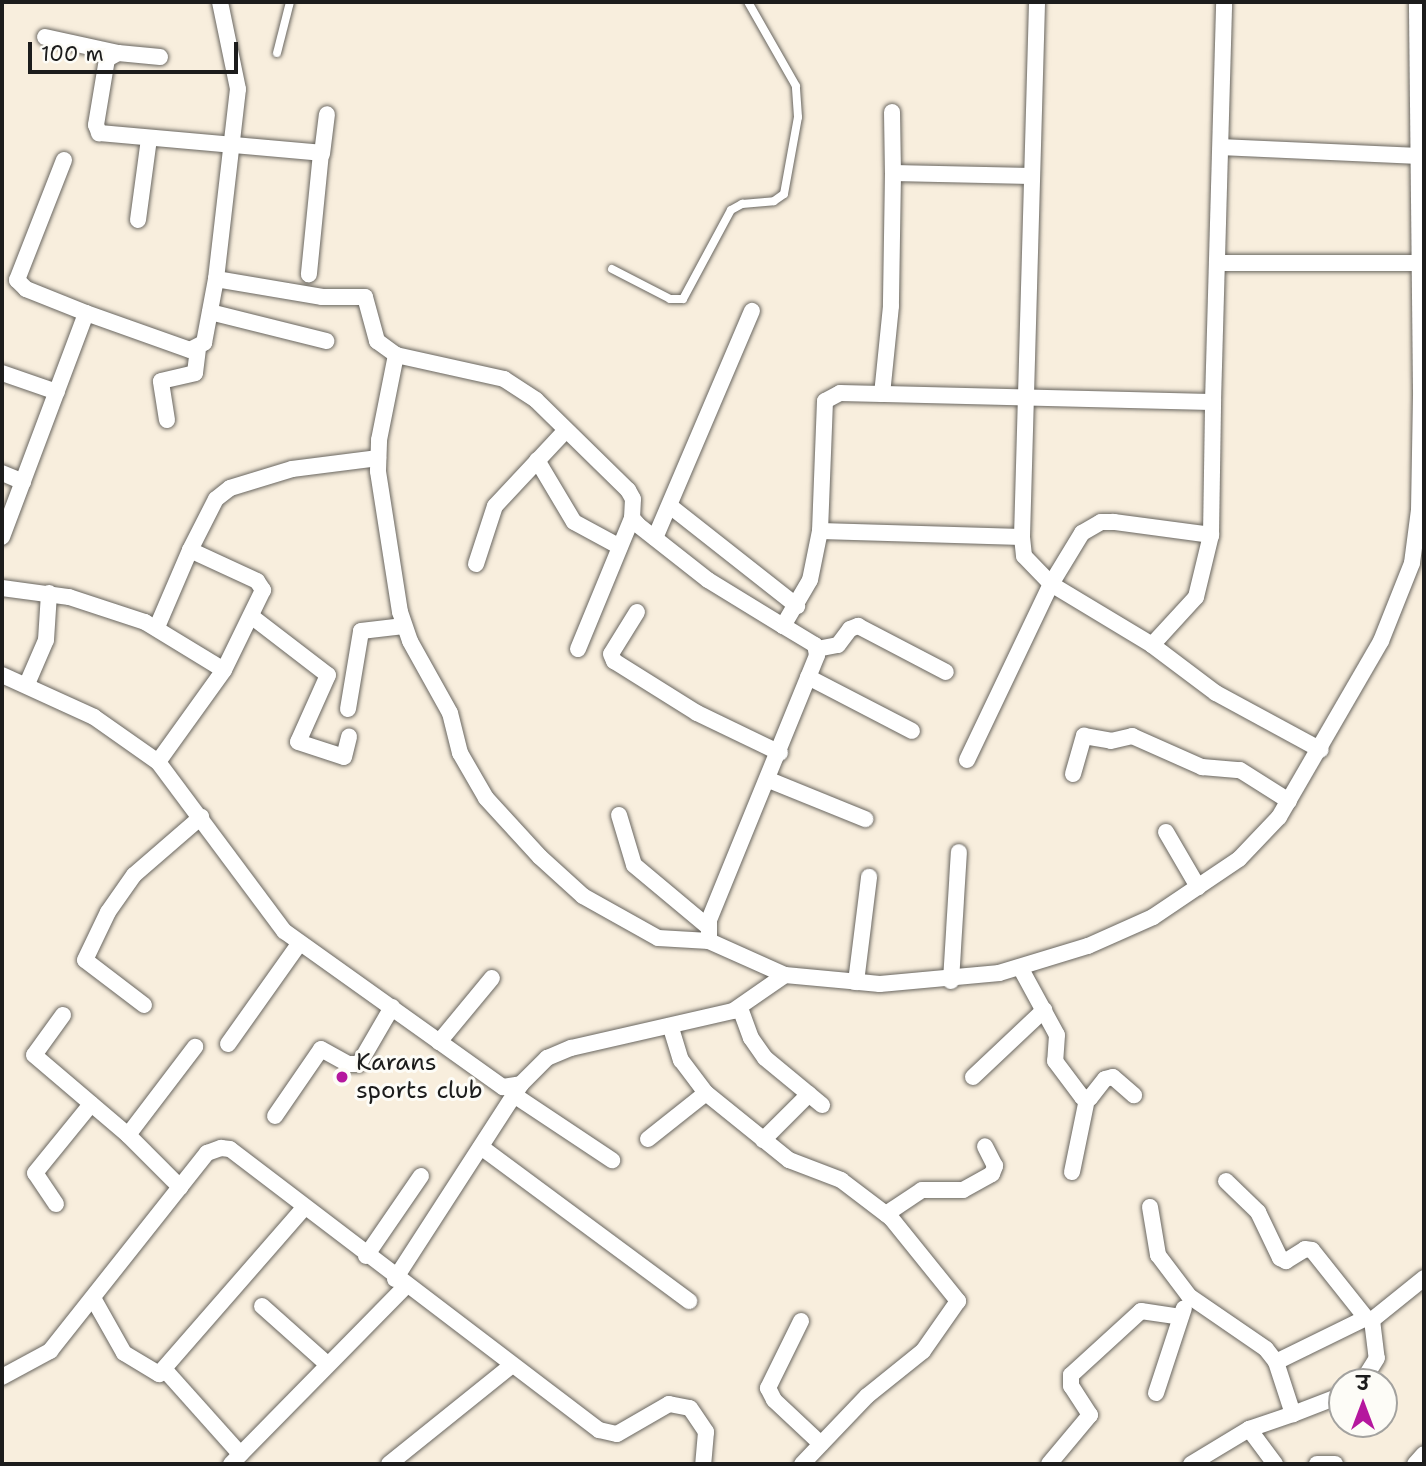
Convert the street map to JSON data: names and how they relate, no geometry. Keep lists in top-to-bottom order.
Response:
{
  "places": ["Karans sports club"],
  "scale_bar": "100 m",
  "north": "top"
}
